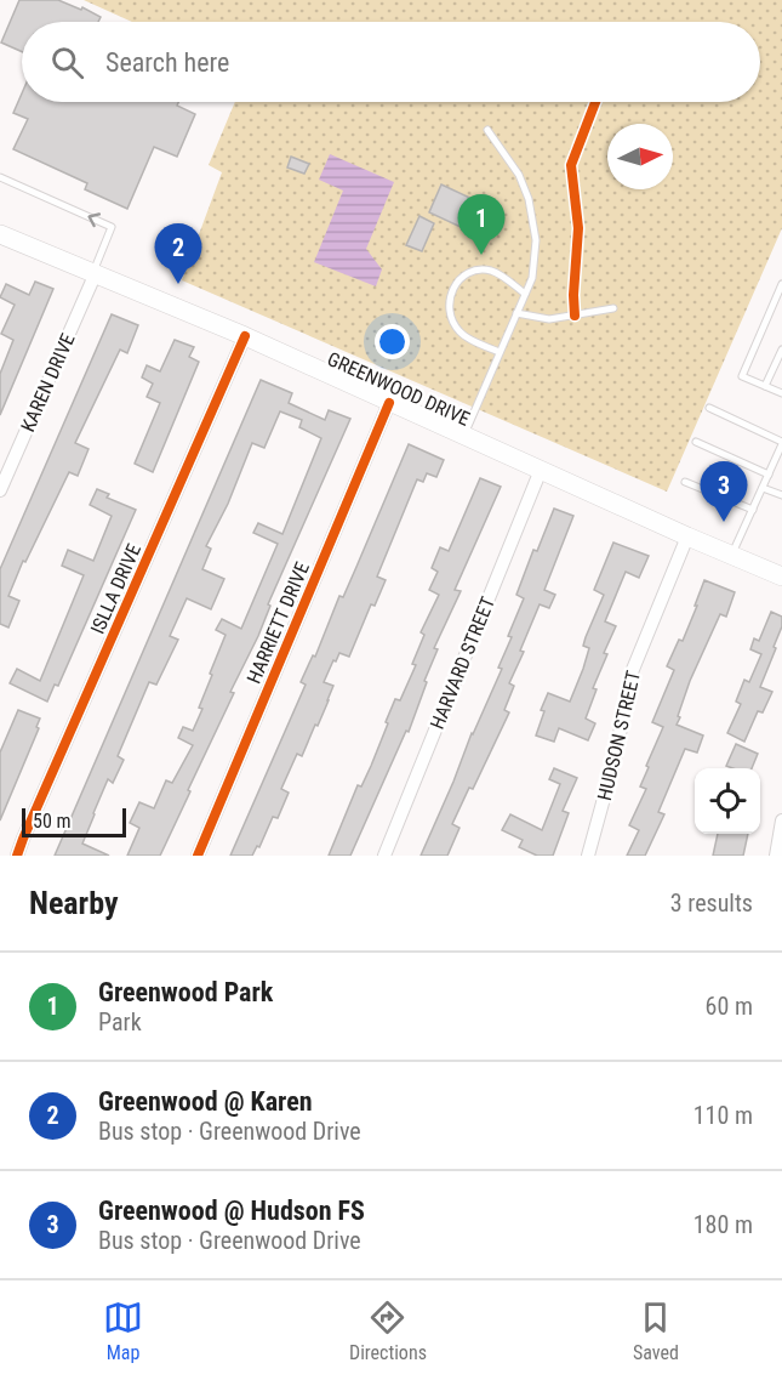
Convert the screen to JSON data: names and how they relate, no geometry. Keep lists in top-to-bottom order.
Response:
{
  "streets": {
    "main road": ["GREENWOOD DRIVE"],
    "street": [
      "KAREN DRIVE",
      "ISLLA DRIVE",
      "HARRIETT DRIVE",
      "HARVARD STREET",
      "HUDSON STREET"
    ]
  },
  "crossings": [
    ["KAREN DRIVE", "GREENWOOD DRIVE"],
    ["GREENWOOD DRIVE", "ISLLA DRIVE"],
    ["GREENWOOD DRIVE", "HARRIETT DRIVE"],
    ["GREENWOOD DRIVE", "HARVARD STREET"],
    ["GREENWOOD DRIVE", "HUDSON STREET"]
  ],
  "scale_bar": "50 m",
  "north": "right",
  "page": {
    "search": "Search here",
    "pins": ["1", "2", "3"],
    "scale": "50 m",
    "heading": ["Nearby", "3 results"],
    "list": [
      {
        "mark": "1",
        "name": "Greenwood Park",
        "note": "Park",
        "value": "60 m"
      },
      {
        "mark": "2",
        "name": "Greenwood @ Karen",
        "note": "Bus stop · Greenwood Drive",
        "value": "110 m"
      },
      {
        "mark": "3",
        "name": "Greenwood @ Hudson FS",
        "note": "Bus stop · Greenwood Drive",
        "value": "180 m"
      }
    ],
    "nav": ["Map", "Directions", "Saved"]
  }
}
